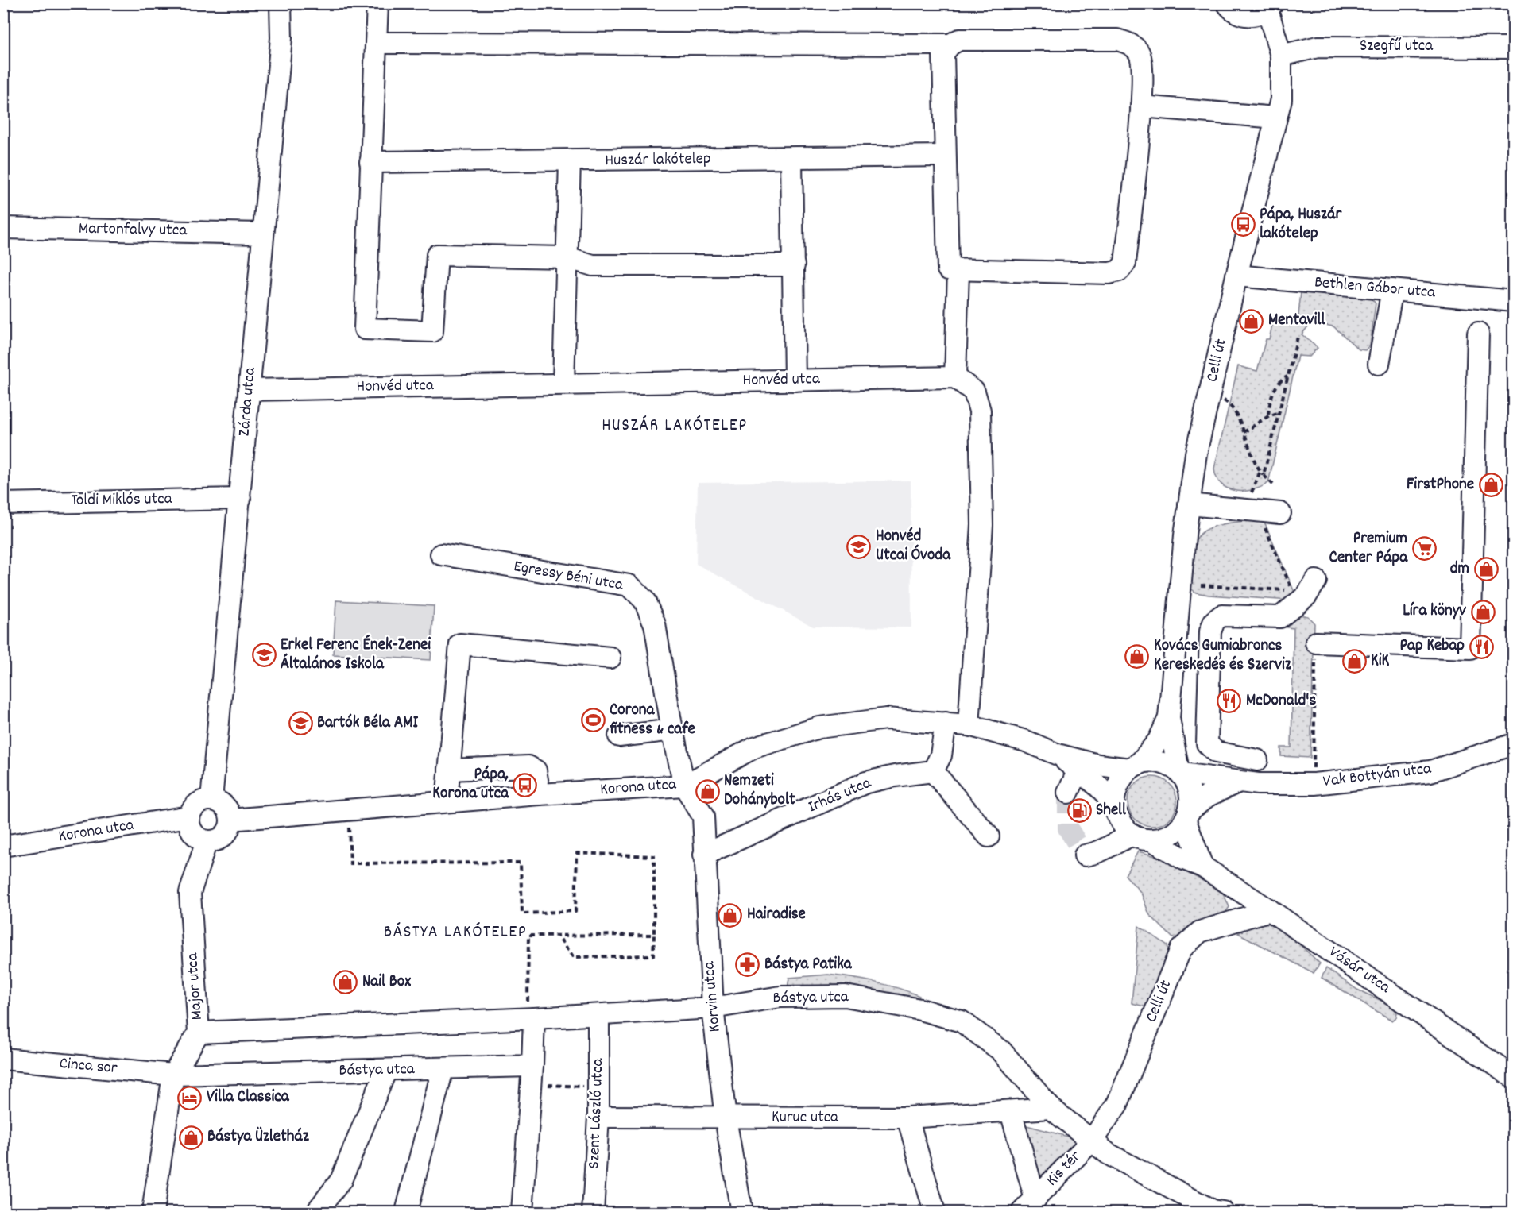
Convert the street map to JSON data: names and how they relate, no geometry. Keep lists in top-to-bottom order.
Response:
{
  "streets": {
    "street": [
      "Szegfű utca",
      "Huszár lakótelep",
      "Martonfalvy utca",
      "Bethlen Gábor utca",
      "Celli út",
      "Honvéd utca",
      "Zárda utca",
      "Toldi Miklós utca",
      "Egressy Béni utca",
      "Vak Bottyán utca",
      "Korona utca",
      "Irhás utca",
      "Vásár utca",
      "Major utca",
      "Korvin utca",
      "Bástya utca",
      "Cinca sor",
      "Szent László utca",
      "Kuruc utca",
      "Kis tér"
    ]
  },
  "crossings": [
    ["Szegfű utca", "Celli út"],
    ["Martonfalvy utca", "Zárda utca"],
    ["Bethlen Gábor utca", "Celli út"],
    ["Celli út", "Vak Bottyán utca"],
    ["Celli út", "Korona utca"],
    ["Celli út", "Vásár utca"],
    ["Celli út", "Kis tér"],
    ["Honvéd utca", "Zárda utca"],
    ["Zárda utca", "Toldi Miklós utca"],
    ["Zárda utca", "Korona utca"],
    ["Zárda utca", "Major utca"],
    ["Egressy Béni utca", "Korona utca"],
    ["Egressy Béni utca", "Korvin utca"],
    ["Vak Bottyán utca", "Korona utca"],
    ["Vak Bottyán utca", "Vásár utca"],
    ["Korona utca", "Vásár utca"],
    ["Korona utca", "Major utca"],
    ["Korona utca", "Korvin utca"],
    ["Irhás utca", "Korvin utca"],
    ["Major utca", "Bástya utca"],
    ["Major utca", "Cinca sor"],
    ["Korvin utca", "Bástya utca"],
    ["Korvin utca", "Kuruc utca"],
    ["Bástya utca", "Cinca sor"],
    ["Bástya utca", "Szent László utca"],
    ["Bástya utca", "Kis tér"],
    ["Szent László utca", "Kuruc utca"],
    ["Kuruc utca", "Kis tér"]
  ],
  "districts": ["HUSZÁR LAKÓTELEP", "BÁSTYA LAKÓTELEP"],
  "places": {
    "bus stop": ["Pápa, Huszár lakótelep", "Pápa, Korona utca"],
    "shop": [
      "Mentavill",
      "FirstPhone",
      "dm",
      "Líra könyv",
      "Kovács Gumiabroncs Kereskedés és Szerviz",
      "KiK",
      "Nemzeti Dohánybolt",
      "Hairadise",
      "Nail Box",
      "Bástya Üzletház"
    ],
    "school or university": ["Honvéd Utcai Óvoda", "Erkel Ferenc Ének-Zenei Általános Iskola", "Bartók Béla AMI"],
    "supermarket": ["Premium Center Pápa"],
    "restaurant": ["Pap Kebap", "McDonald's"],
    "sports": ["Corona fitness & cafe"],
    "fuel station": ["Shell"],
    "pharmacy": ["Bástya Patika"],
    "hotel": ["Villa Classica"]
  }
}
